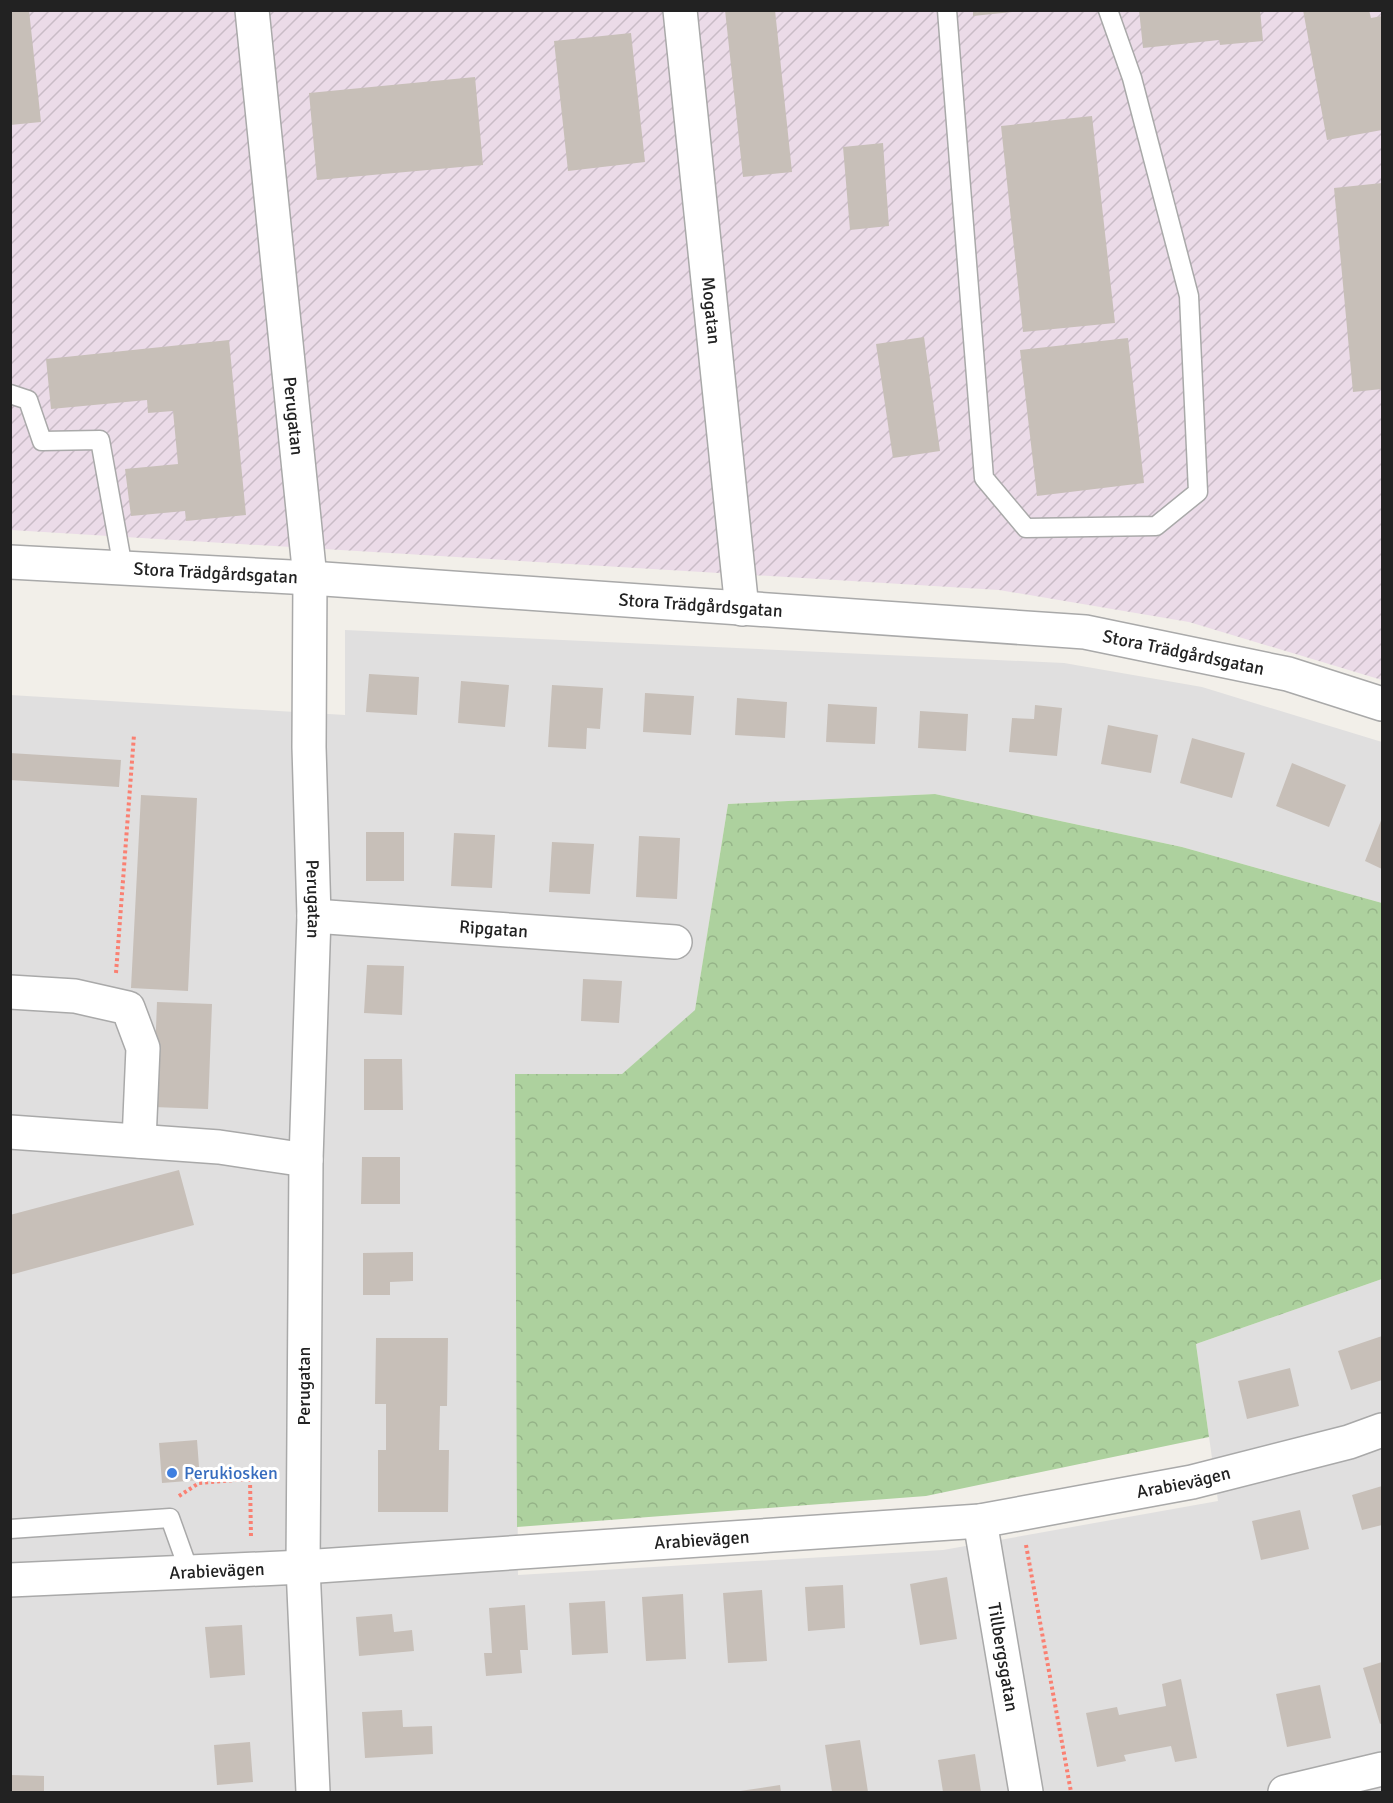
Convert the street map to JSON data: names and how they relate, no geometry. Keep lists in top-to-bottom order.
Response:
{
  "streets": {
    "street": [
      "Mogatan",
      "Perugatan",
      "Stora Trädgårdsgatan",
      "Ripgatan",
      "Arabievägen",
      "Tillbergsgatan"
    ]
  },
  "crossings": [
    ["Mogatan", "Stora Trädgårdsgatan"],
    ["Perugatan", "Stora Trädgårdsgatan"],
    ["Perugatan", "Ripgatan"],
    ["Perugatan", "Arabievägen"],
    ["Arabievägen", "Tillbergsgatan"]
  ],
  "places": ["Perukiosken"]
}
